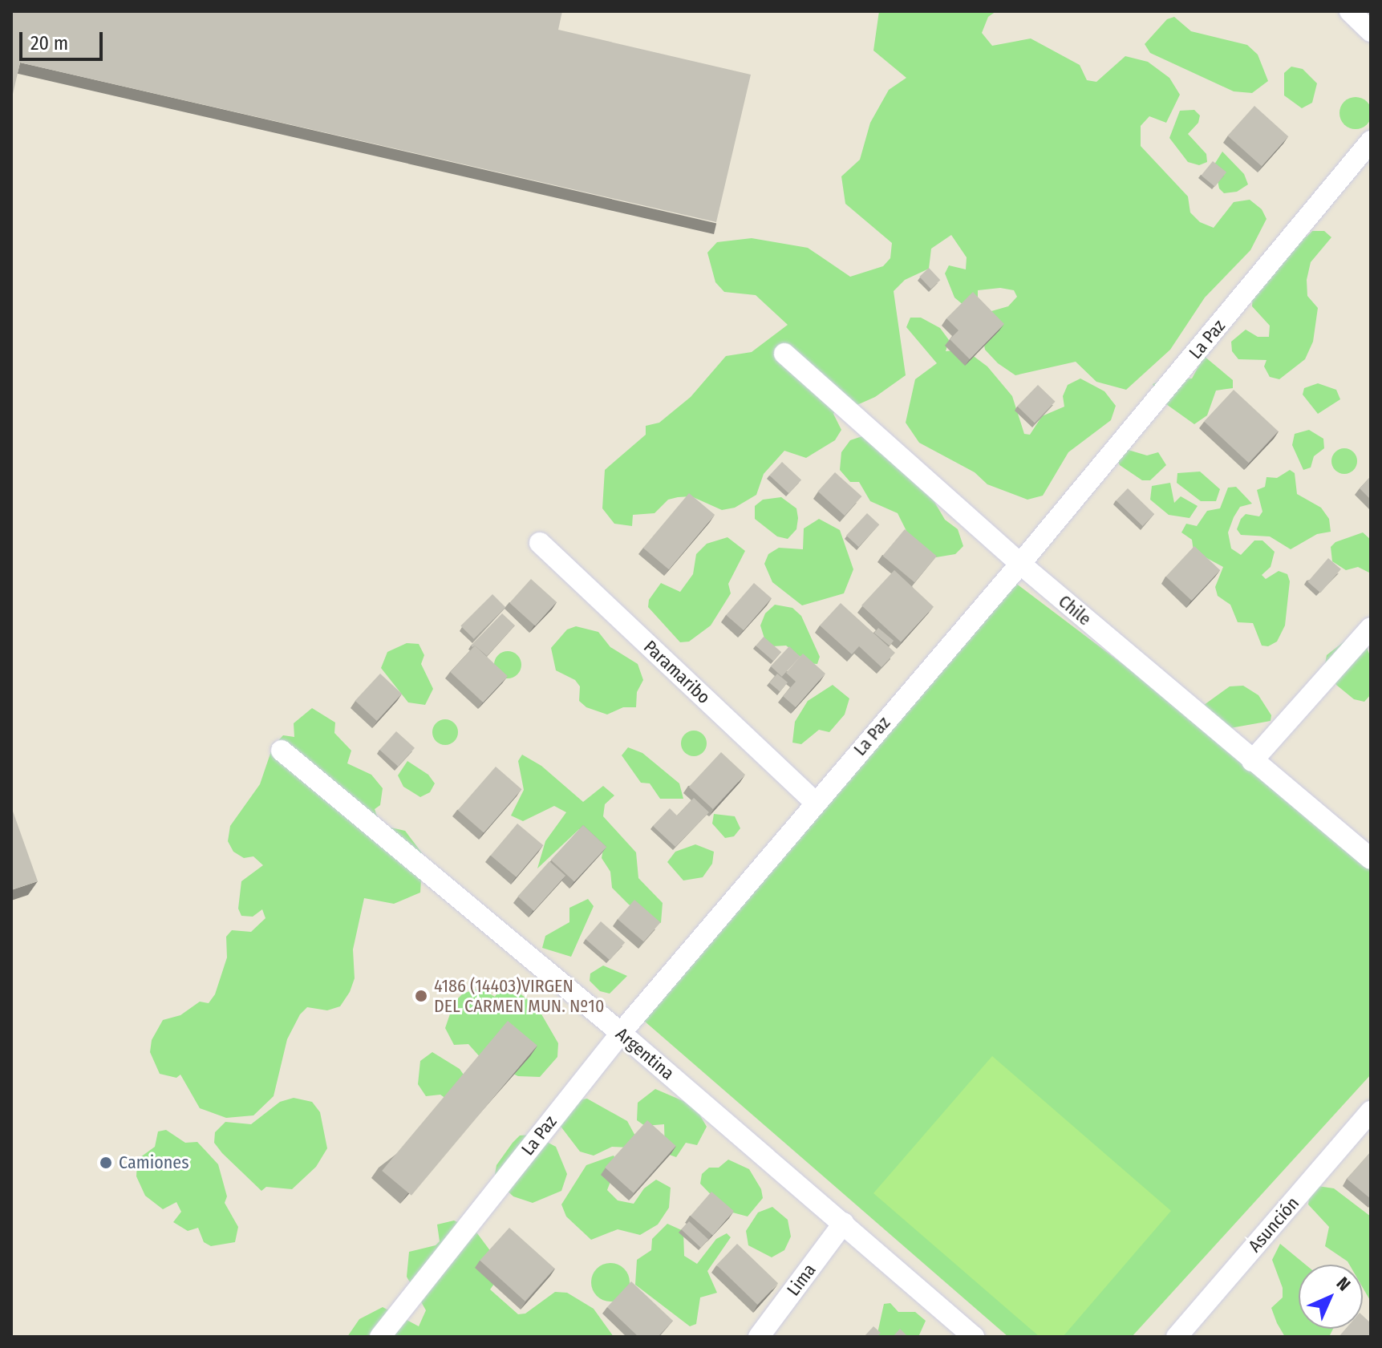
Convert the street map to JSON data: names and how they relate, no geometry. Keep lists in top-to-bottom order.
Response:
{
  "streets": {
    "street": [
      "La Paz",
      "Chile",
      "Paramaribo",
      "Argentina",
      "Asunción",
      "Lima"
    ]
  },
  "crossings": [
    ["La Paz", "Chile"],
    ["La Paz", "Paramaribo"],
    ["La Paz", "Argentina"],
    ["Argentina", "Lima"]
  ],
  "places": ["4186 (14403)VIRGEN DEL CARMEN MUN. Nº10", "Camiones"],
  "scale_bar": "20 m",
  "north": "top right"
}
